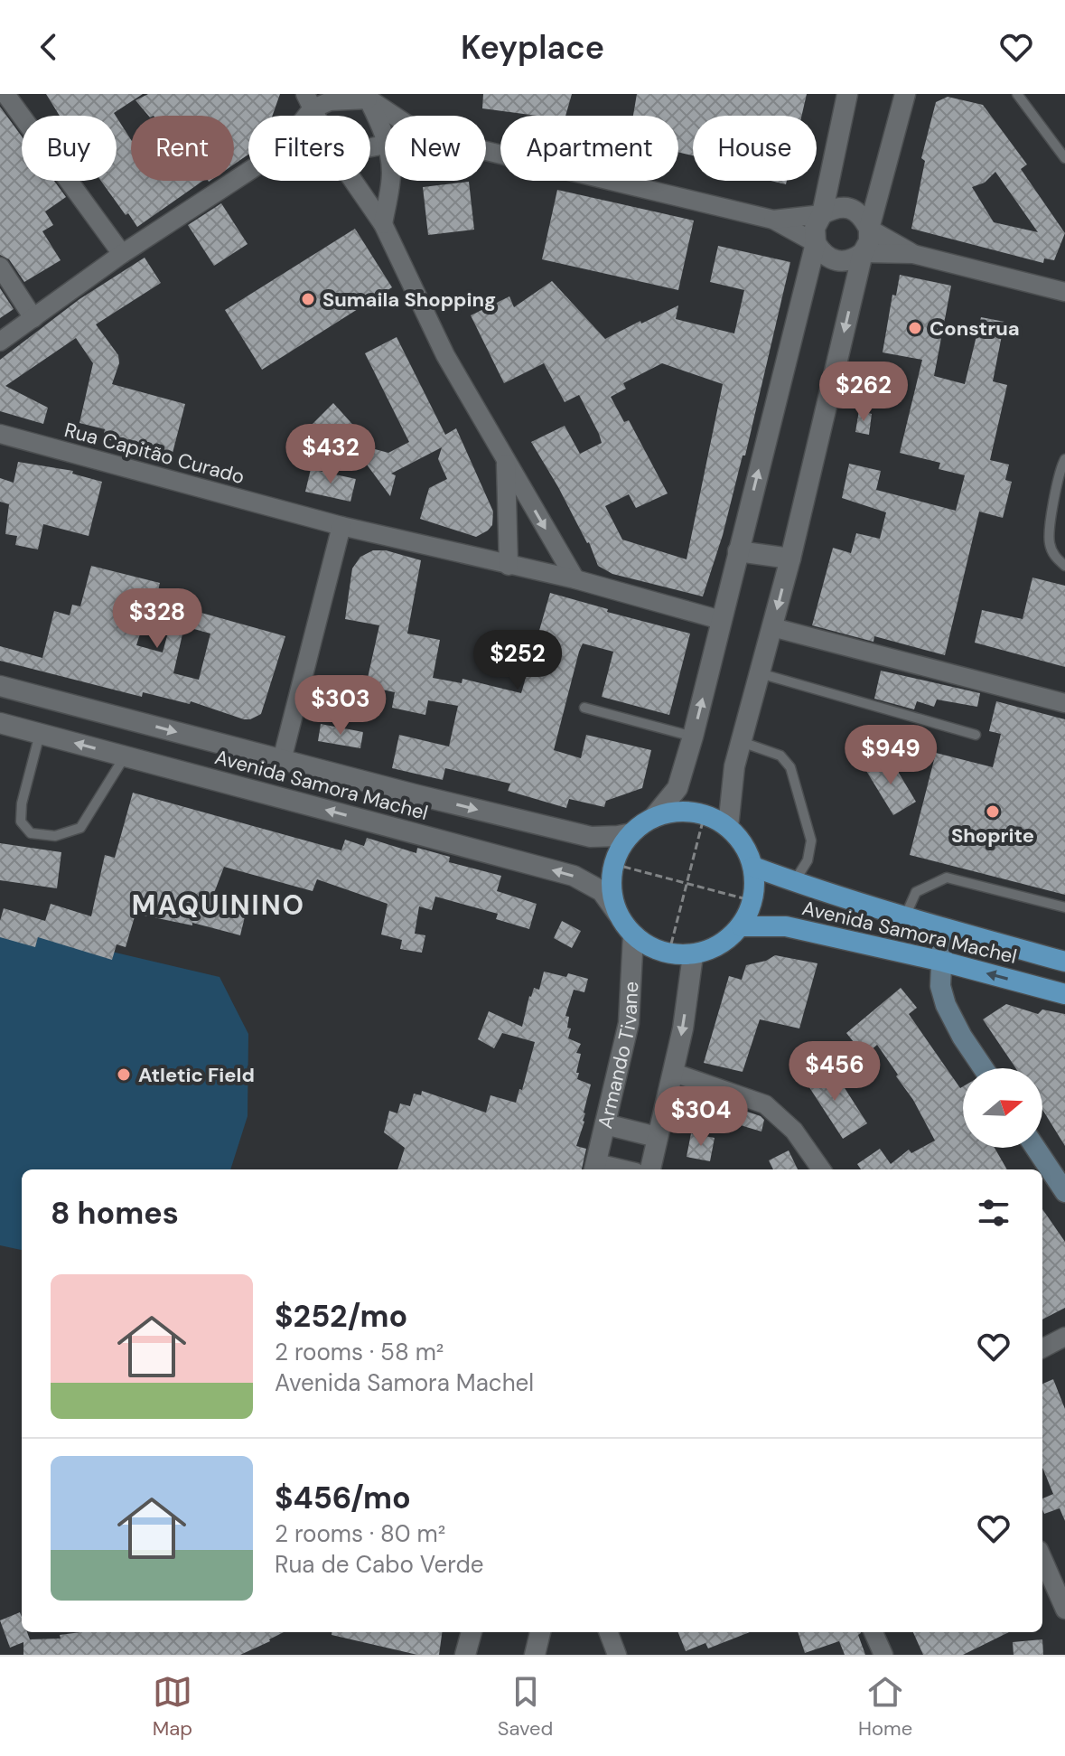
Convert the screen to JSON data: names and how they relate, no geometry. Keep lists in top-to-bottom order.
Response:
{
  "streets": {
    "highway": ["Avenida Samora Machel"],
    "street": ["Rua Capitão Curado", "Armando Tivane"]
  },
  "districts": ["MAQUININO"],
  "places": [
    "Sumaila Shopping",
    "Construa",
    "Shoprite",
    "Atletic Field"
  ],
  "north": "right",
  "page": {
    "header": "Keyplace",
    "chip": [
      "Buy",
      "Rent",
      "Filters",
      "New",
      "Apartment",
      "House"
    ],
    "price": [
      "$262",
      "$432",
      "$328",
      "$252",
      "$303",
      "$949",
      "$456",
      "$304"
    ],
    "heading": "8 homes",
    "list": [
      {
        "name": "$252/mo",
        "note": "2 rooms · 58 m² · Avenida Samora Machel"
      },
      {
        "name": "$456/mo",
        "note": "2 rooms · 80 m² · Rua de Cabo Verde"
      }
    ],
    "tabs": ["Map", "Saved", "Home"]
  }
}
